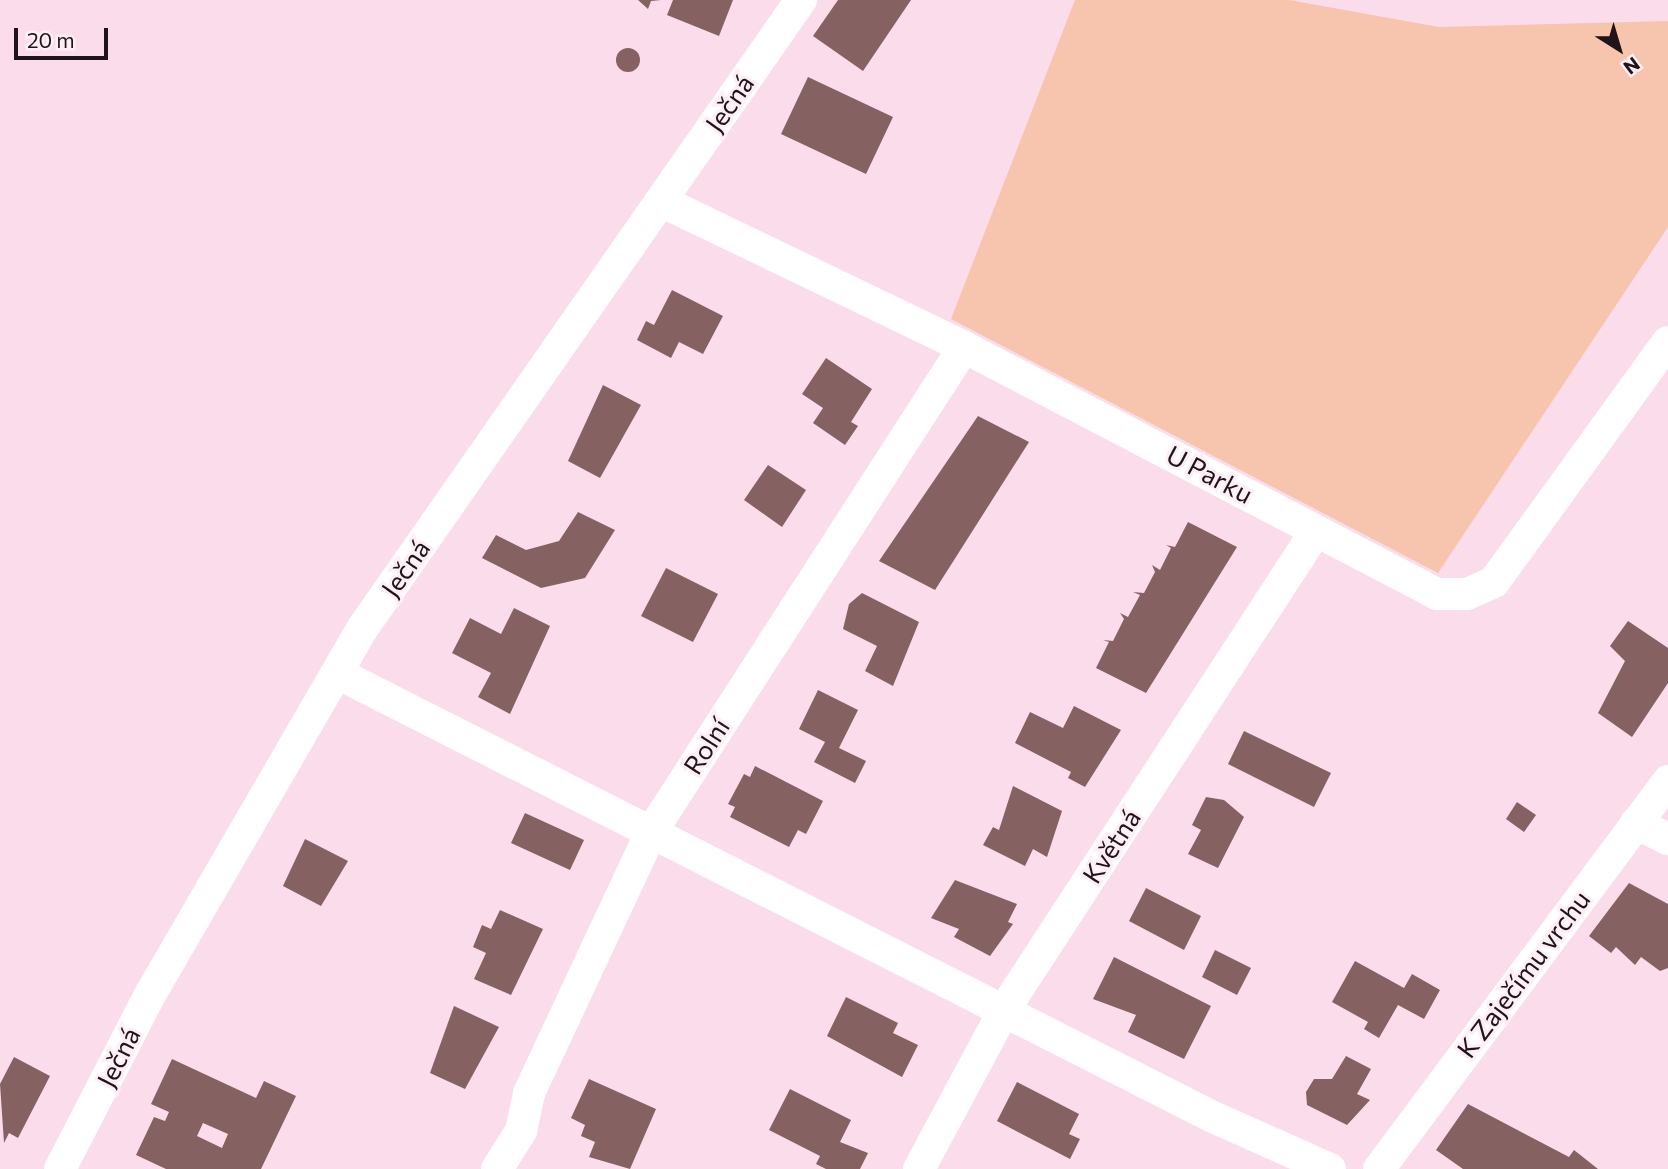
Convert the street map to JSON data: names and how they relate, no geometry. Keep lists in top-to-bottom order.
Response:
{
  "streets": {
    "street": [
      "Ječná",
      "U Parku",
      "Rolní",
      "Květná",
      "K Zaječímu vrchu"
    ]
  },
  "crossings": [
    ["Ječná", "U Parku"],
    ["U Parku", "Rolní"],
    ["U Parku", "Květná"]
  ],
  "scale_bar": "20 m",
  "north": "bottom right"
}
